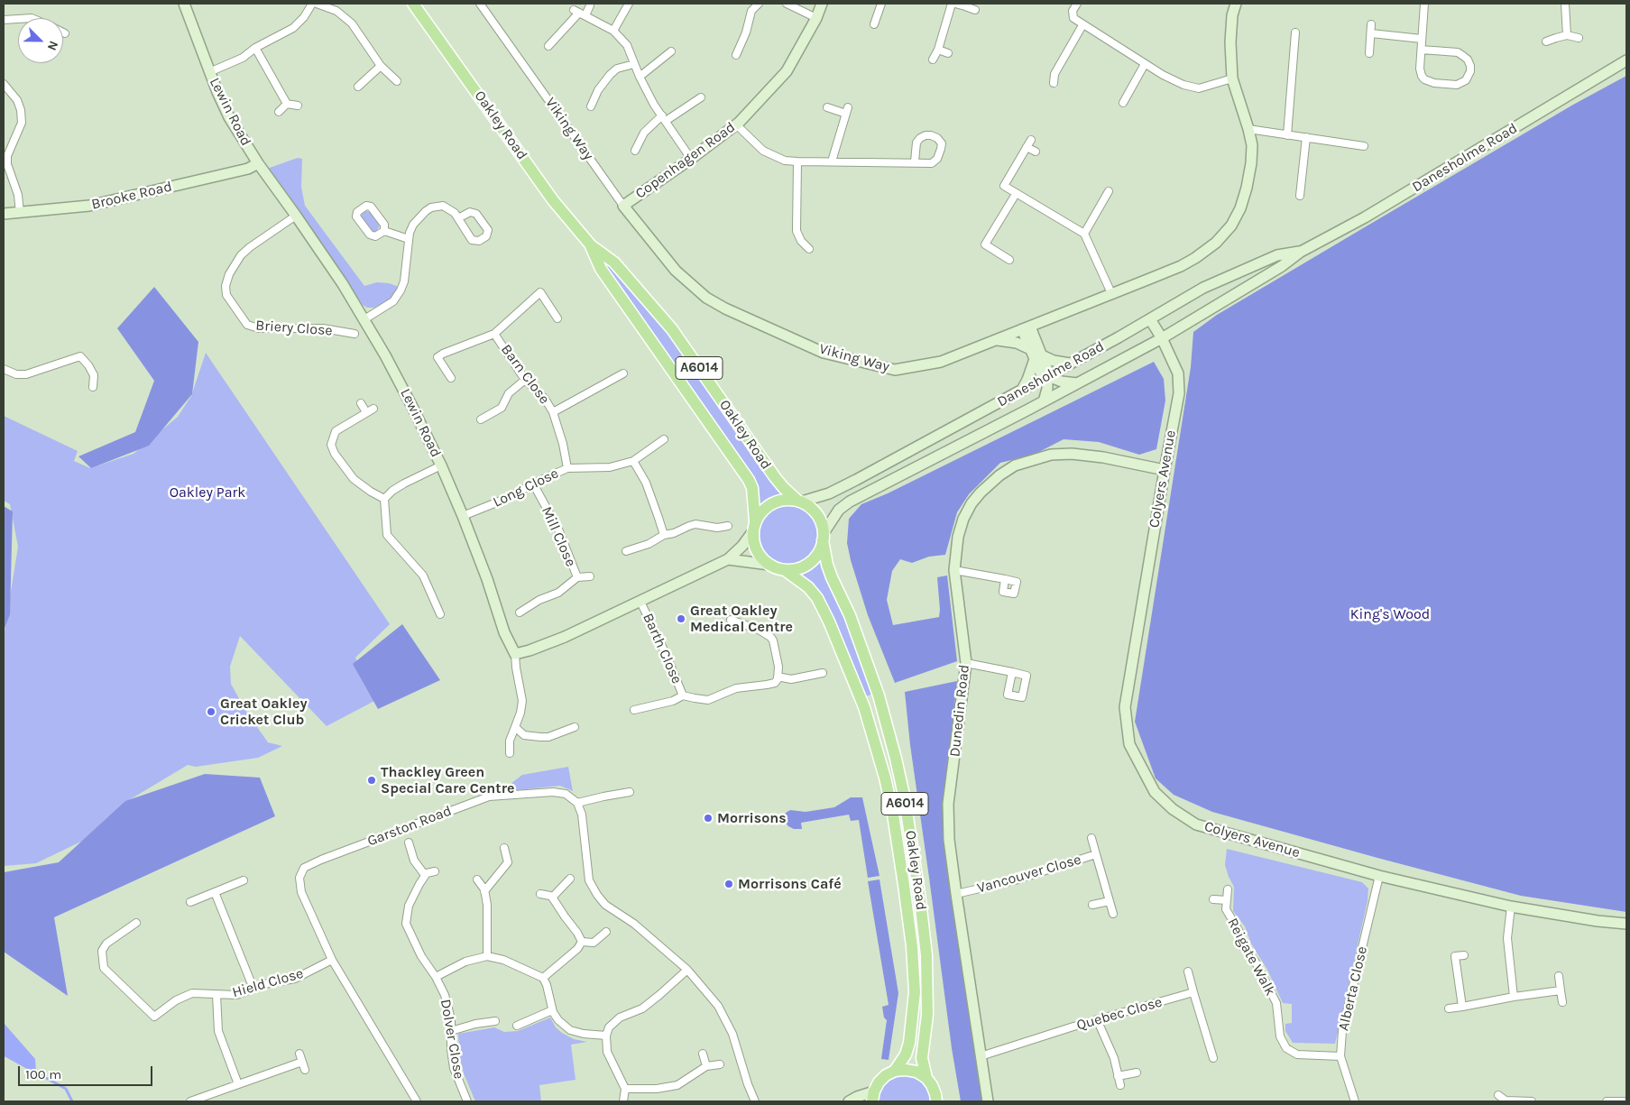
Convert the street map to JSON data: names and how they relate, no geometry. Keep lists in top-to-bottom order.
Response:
{
  "streets": {
    "main road": ["Oakley Road", "A6014"],
    "street": [
      "Lewin Road",
      "Viking Way",
      "Danesholme Road",
      "Copenhagen Road",
      "Brooke Road",
      "Briery Close",
      "Barn Close",
      "Colyers Avenue",
      "Long Close",
      "Mill Close",
      "Barth Close",
      "Dunedin Road",
      "Garston Road",
      "Vancouver Close",
      "Reigate Walk",
      "Hield Close",
      "Alberta Close",
      "Quebec Close",
      "Dolver Close"
    ]
  },
  "crossings": [
    ["Lewin Road", "Brooke Road"],
    ["Lewin Road", "Briery Close"],
    ["Lewin Road", "Long Close"],
    ["Oakley Road", "Danesholme Road"],
    ["Viking Way", "Copenhagen Road"],
    ["Danesholme Road", "Colyers Avenue"],
    ["Barn Close", "Long Close"],
    ["Colyers Avenue", "Dunedin Road"],
    ["Colyers Avenue", "Alberta Close"],
    ["Long Close", "Mill Close"],
    ["Dunedin Road", "Vancouver Close"],
    ["Dunedin Road", "Quebec Close"],
    ["Garston Road", "Hield Close"],
    ["Reigate Walk", "Alberta Close"]
  ],
  "parks": ["Oakley Park", "King's Wood"],
  "places": [
    "Great Oakley Medical Centre",
    "Great Oakley Cricket Club",
    "Thackley Green Special Care Centre",
    "Morrisons",
    "Morrisons Café"
  ],
  "scale_bar": "100 m",
  "north": "bottom right"
}
